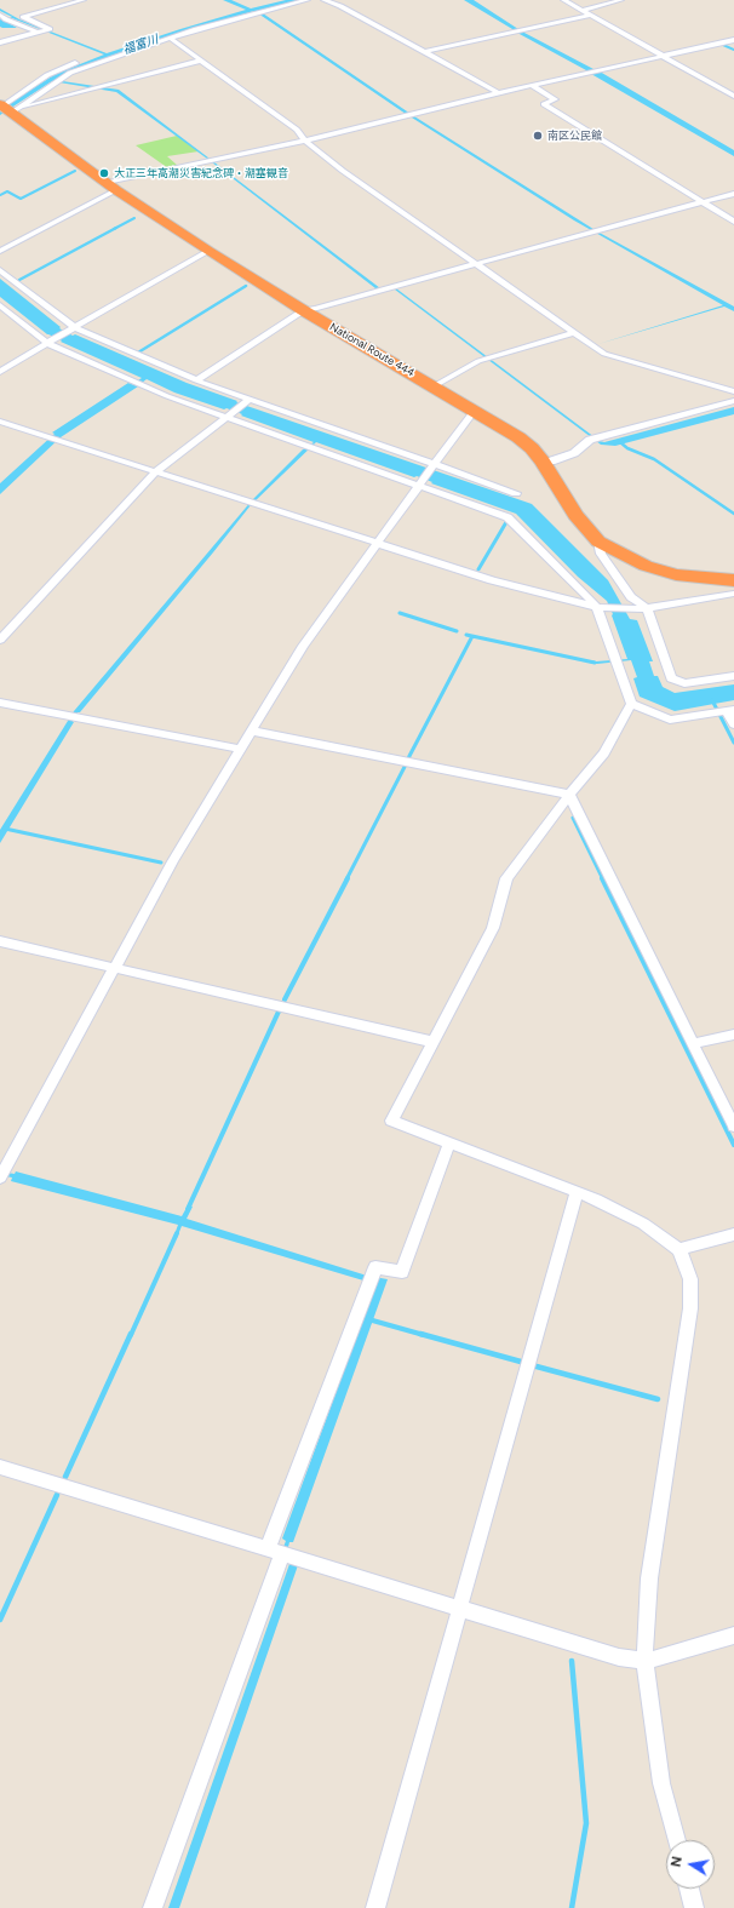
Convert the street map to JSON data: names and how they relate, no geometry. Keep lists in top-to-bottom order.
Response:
{
  "streets": {
    "highway": ["National Route 444"]
  },
  "water": ["福富川"],
  "places": ["南区公民館", "大正三年高潮災害紀念碑・潮塞観音"],
  "north": "left"
}
